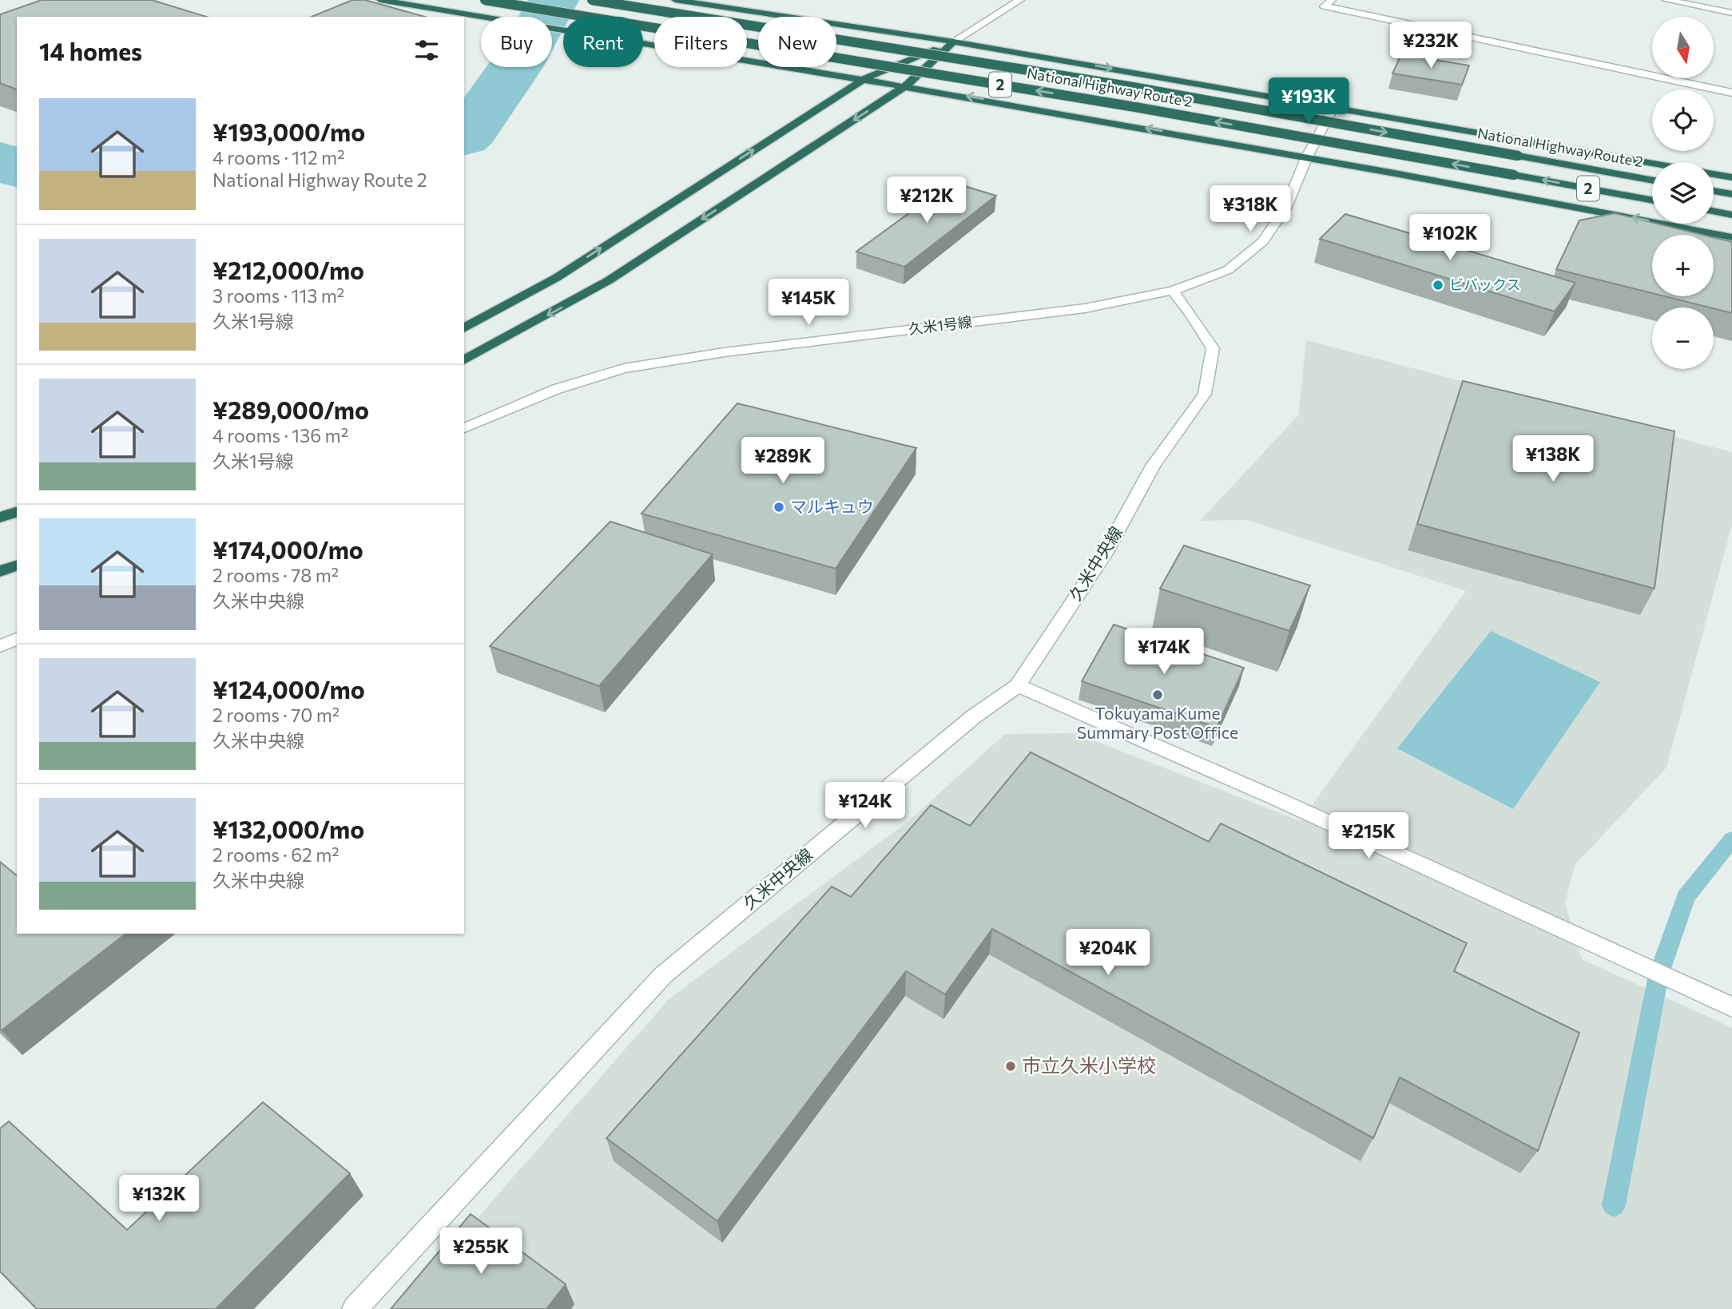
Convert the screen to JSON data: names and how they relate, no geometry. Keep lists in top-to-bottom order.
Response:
{
  "streets": {
    "highway": ["2", "National Highway Route 2"],
    "street": ["久米1号線", "久米中央線"]
  },
  "crossings": [
    ["2", "久米1号線"],
    ["久米1号線", "久米中央線"]
  ],
  "places": [
    "ビバックス",
    "マルキュウ",
    "Tokuyama Kume Summary Post Office",
    "市立久米小学校"
  ],
  "north": "bottom",
  "page": {
    "map_buttons": ["+", "−"],
    "chip": [
      "Buy",
      "Rent",
      "Filters",
      "New"
    ],
    "heading": "14 homes",
    "price": [
      "¥232K",
      "¥193K",
      "¥212K",
      "¥318K",
      "¥102K",
      "¥145K",
      "¥138K",
      "¥289K",
      "¥174K",
      "¥124K",
      "¥215K",
      "¥204K",
      "¥132K",
      "¥255K"
    ],
    "list": [
      {
        "name": "¥193,000/mo",
        "note": "4 rooms · 112 m² · National Highway Route 2"
      },
      {
        "name": "¥212,000/mo",
        "note": "3 rooms · 113 m² · 久米1号線"
      },
      {
        "name": "¥289,000/mo",
        "note": "4 rooms · 136 m² · 久米1号線"
      },
      {
        "name": "¥174,000/mo",
        "note": "2 rooms · 78 m² · 久米中央線"
      },
      {
        "name": "¥124,000/mo",
        "note": "2 rooms · 70 m² · 久米中央線"
      },
      {
        "name": "¥132,000/mo",
        "note": "2 rooms · 62 m² · 久米中央線"
      }
    ]
  }
}
